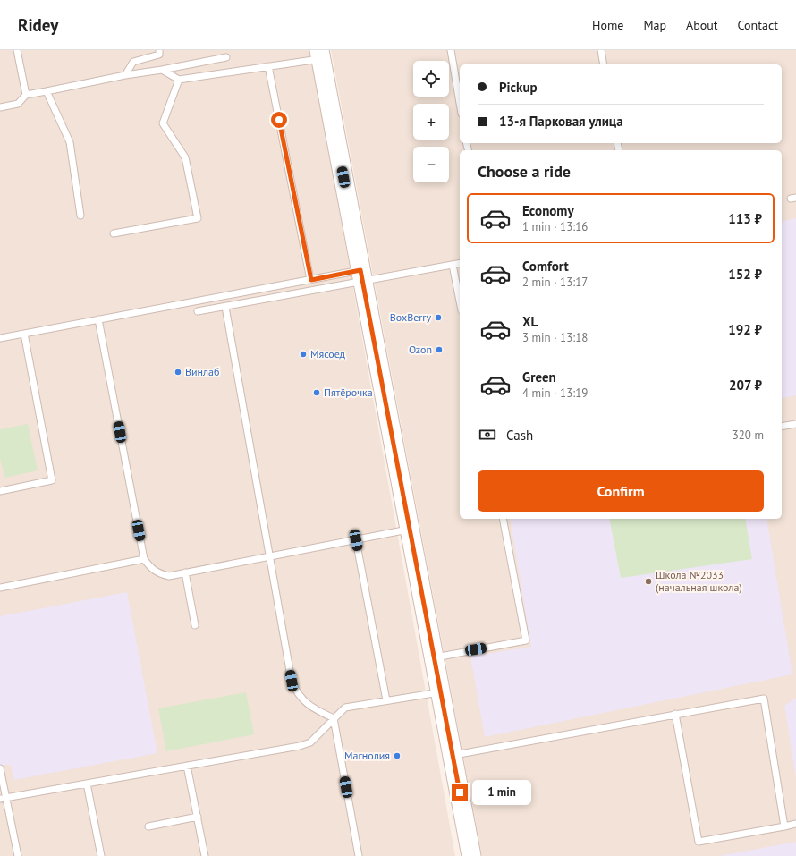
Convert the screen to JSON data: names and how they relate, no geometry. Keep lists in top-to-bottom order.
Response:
{
  "places": [
    "BoxBerry",
    "Ozon",
    "Мясоед",
    "Винлаб",
    "Пятёрочка",
    "Школа №2033 (начальная школа)",
    "Магнолия"
  ],
  "page": {
    "header": "Ridey",
    "nav": [
      "Home",
      "Map",
      "About",
      "Contact"
    ],
    "map_buttons": ["+", "−"],
    "banner": ["Pickup", "13-я Парковая улица"],
    "heading": "Choose a ride",
    "list": [
      {
        "name": "Economy",
        "note": "1 min · 13:16",
        "value": "113 ₽"
      },
      {
        "name": "Comfort",
        "note": "2 min · 13:17",
        "value": "152 ₽"
      },
      {
        "name": "XL",
        "note": "3 min · 13:18",
        "value": "192 ₽"
      },
      {
        "name": "Green",
        "note": "4 min · 13:19",
        "value": "207 ₽"
      }
    ],
    "pay": ["Cash", "320 m"],
    "buttons": "Confirm",
    "bubble": "1 min"
  }
}
